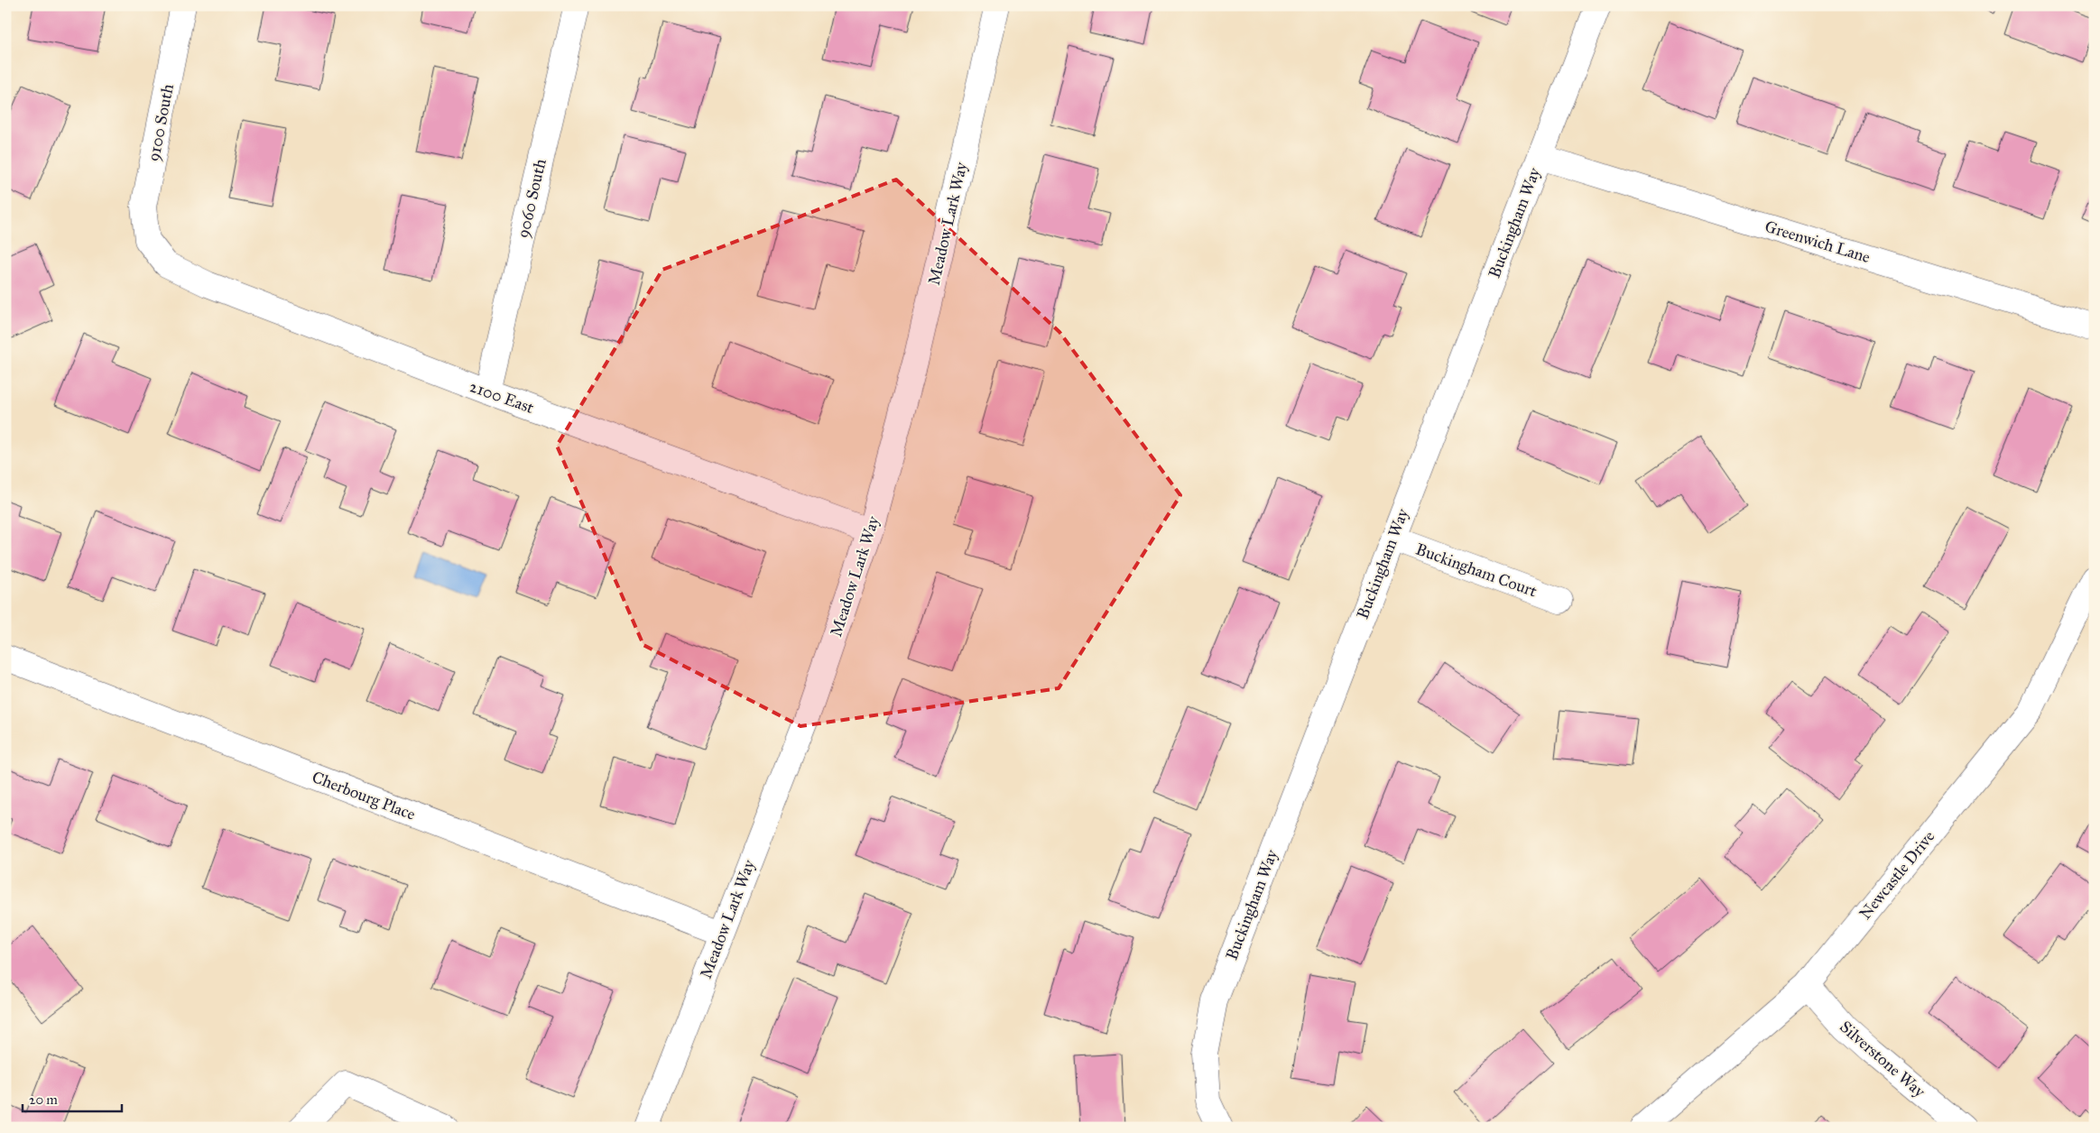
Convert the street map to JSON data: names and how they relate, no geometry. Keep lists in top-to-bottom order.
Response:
{
  "streets": {
    "street": [
      "9100 South",
      "9060 South",
      "Buckingham Way",
      "Meadow Lark Way",
      "Greenwich Lane",
      "2100 East",
      "Buckingham Court",
      "Cherbourg Place",
      "Newcastle Drive",
      "Silverstone Way"
    ]
  },
  "crossings": [
    ["9100 South", "2100 East"],
    ["9060 South", "2100 East"],
    ["Buckingham Way", "Greenwich Lane"],
    ["Buckingham Way", "Buckingham Court"],
    ["Meadow Lark Way", "2100 East"],
    ["Meadow Lark Way", "Cherbourg Place"],
    ["Newcastle Drive", "Silverstone Way"]
  ],
  "scale_bar": "20 m"
}
